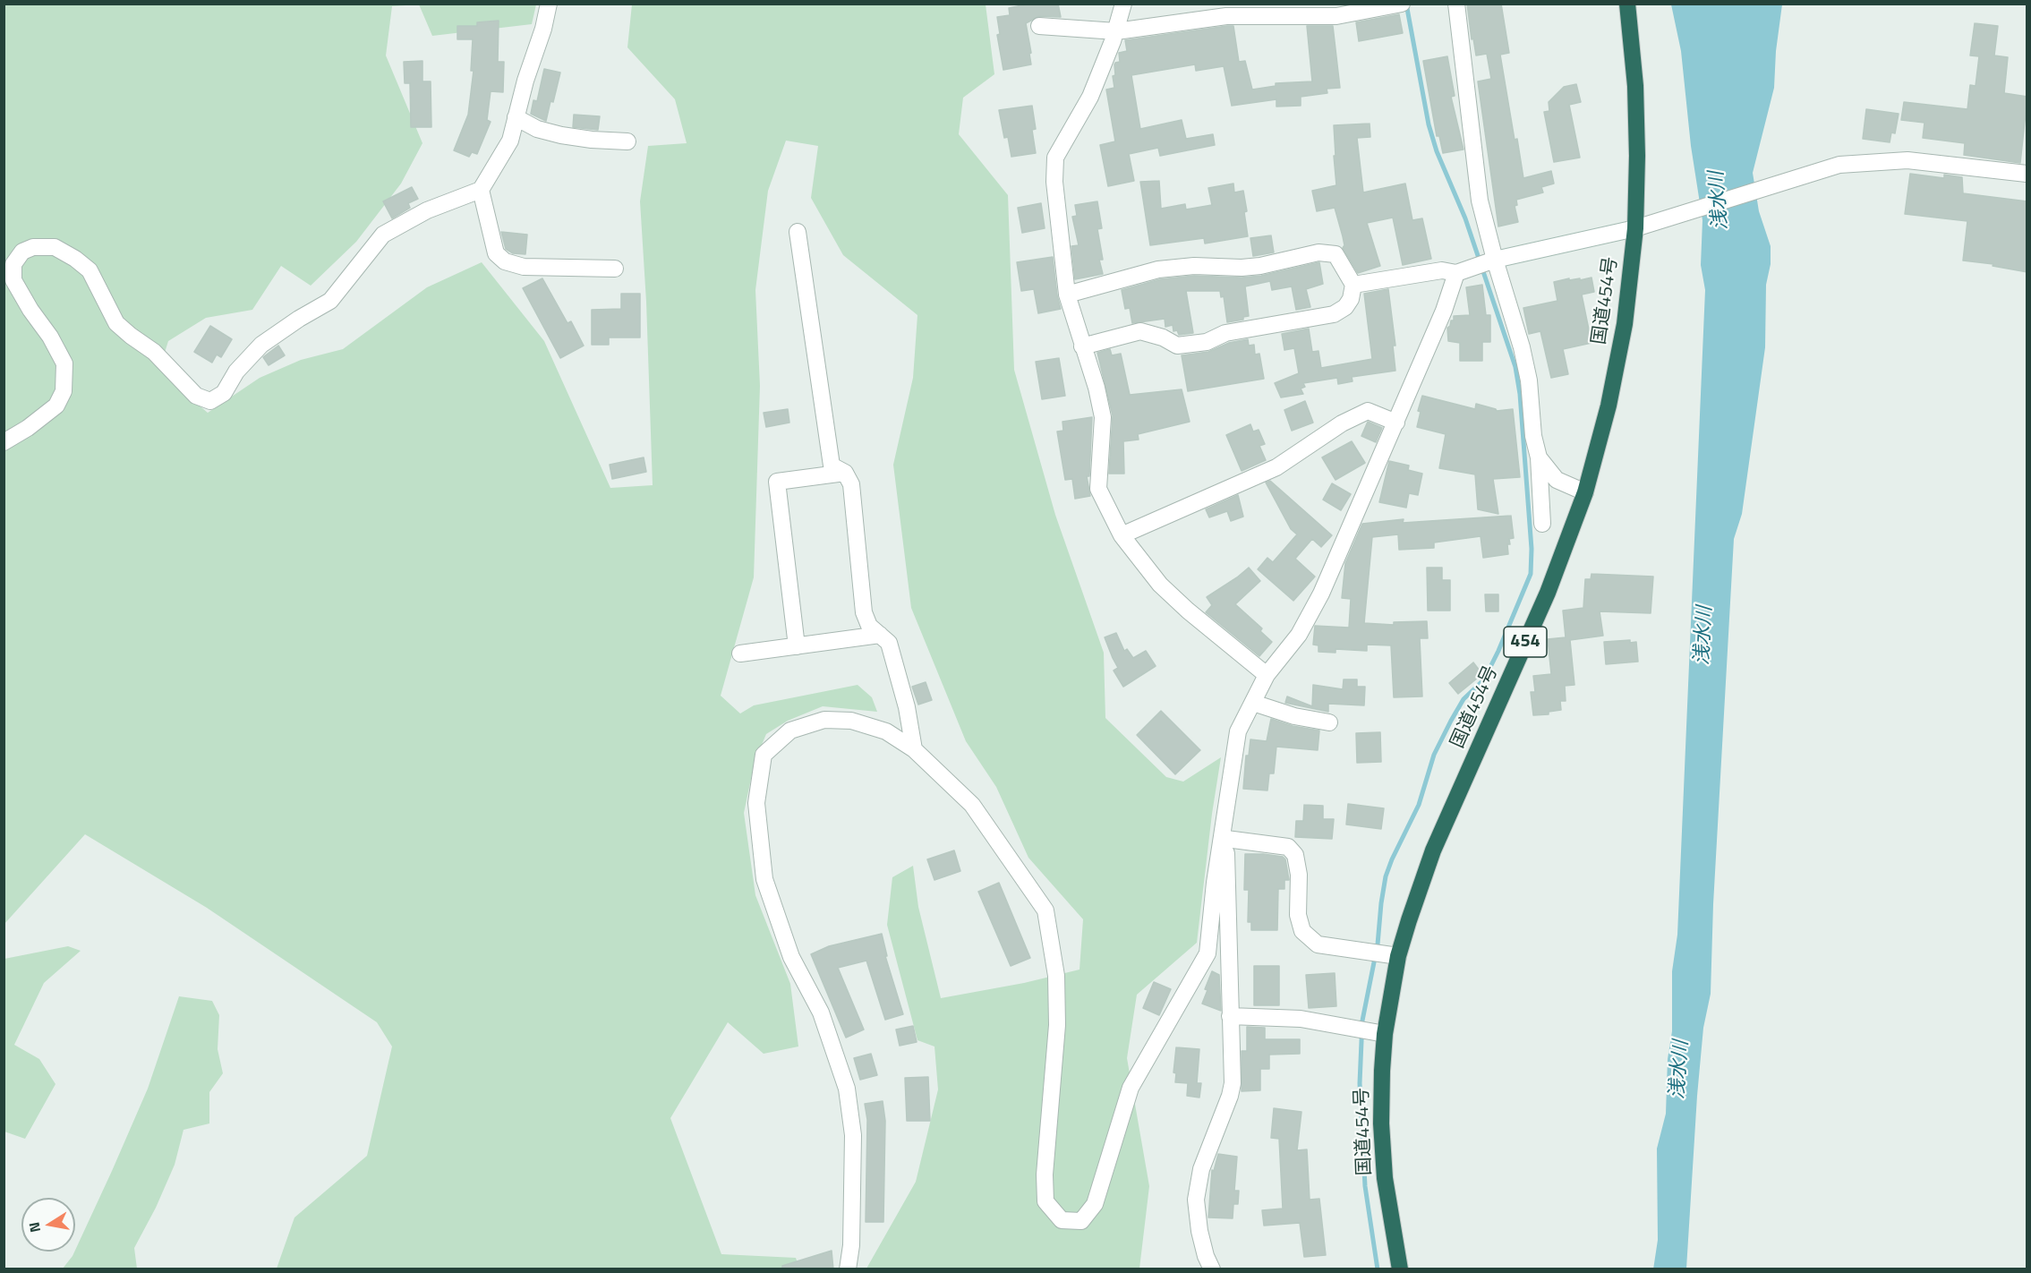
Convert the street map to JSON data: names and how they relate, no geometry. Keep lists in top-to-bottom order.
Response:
{
  "streets": {
    "highway": ["国道454号", "454"]
  },
  "water": ["浅水川"],
  "north": "left"
}
